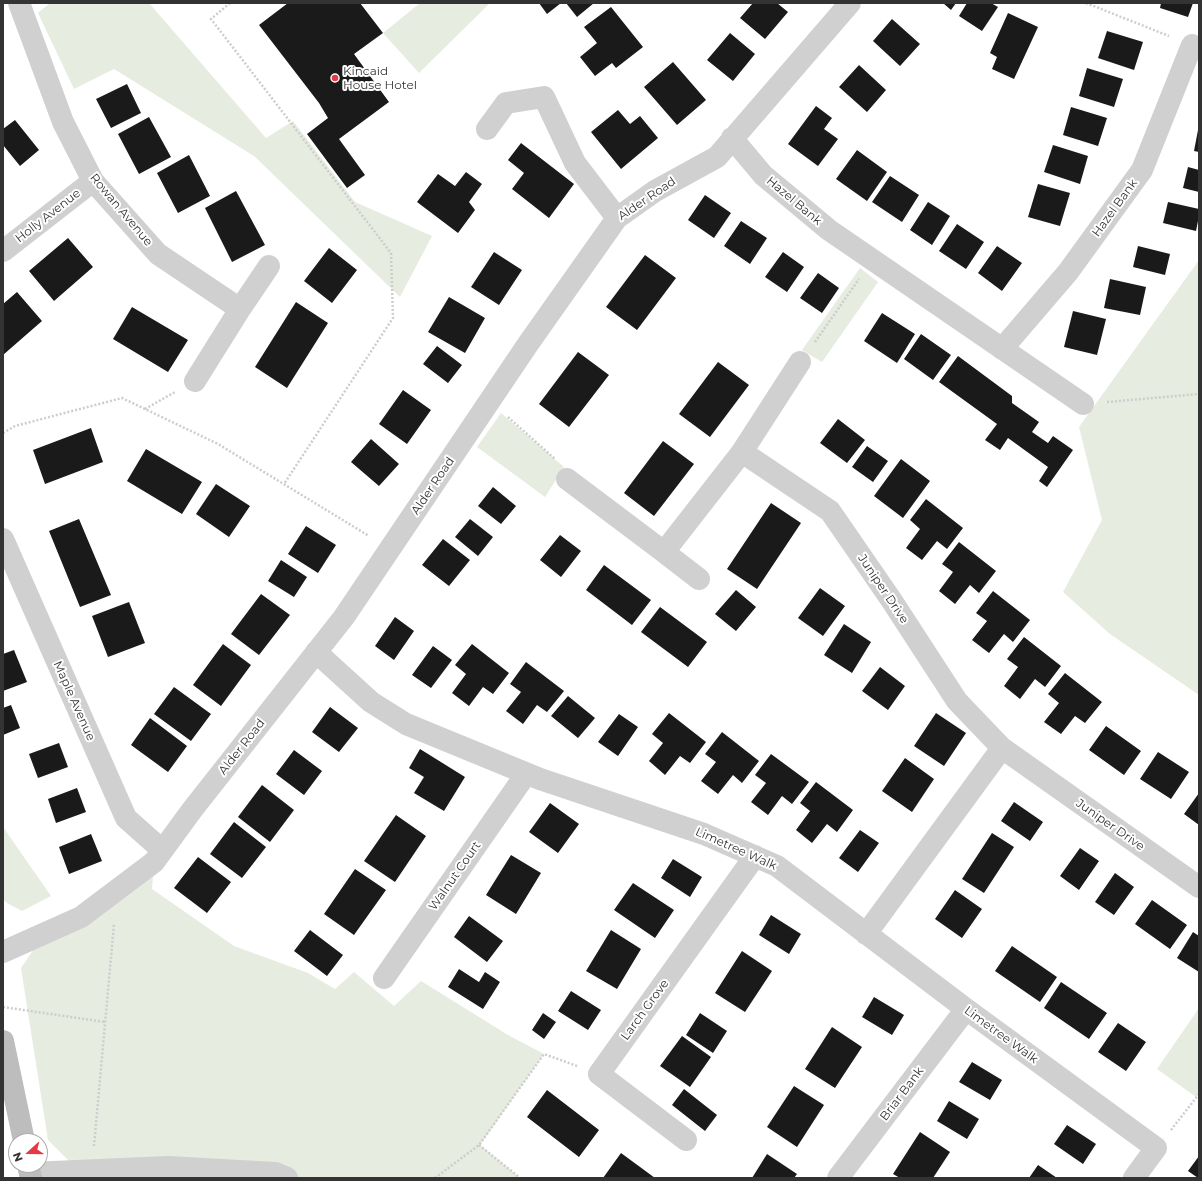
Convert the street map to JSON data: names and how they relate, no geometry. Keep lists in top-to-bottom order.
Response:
{
  "streets": {
    "street": [
      "Alder Road",
      "Hazel Bank",
      "Rowan Avenue",
      "Holly Avenue",
      "Juniper Drive",
      "Maple Avenue",
      "Limetree Walk",
      "Walnut Court",
      "Larch Grove",
      "Briar Bank"
    ]
  },
  "crossings": [
    ["Alder Road", "Hazel Bank"],
    ["Alder Road", "Maple Avenue"],
    ["Alder Road", "Limetree Walk"],
    ["Rowan Avenue", "Holly Avenue"],
    ["Limetree Walk", "Walnut Court"],
    ["Limetree Walk", "Larch Grove"],
    ["Limetree Walk", "Briar Bank"]
  ],
  "places": ["Kincaid House Hotel"],
  "north": "left"
}
